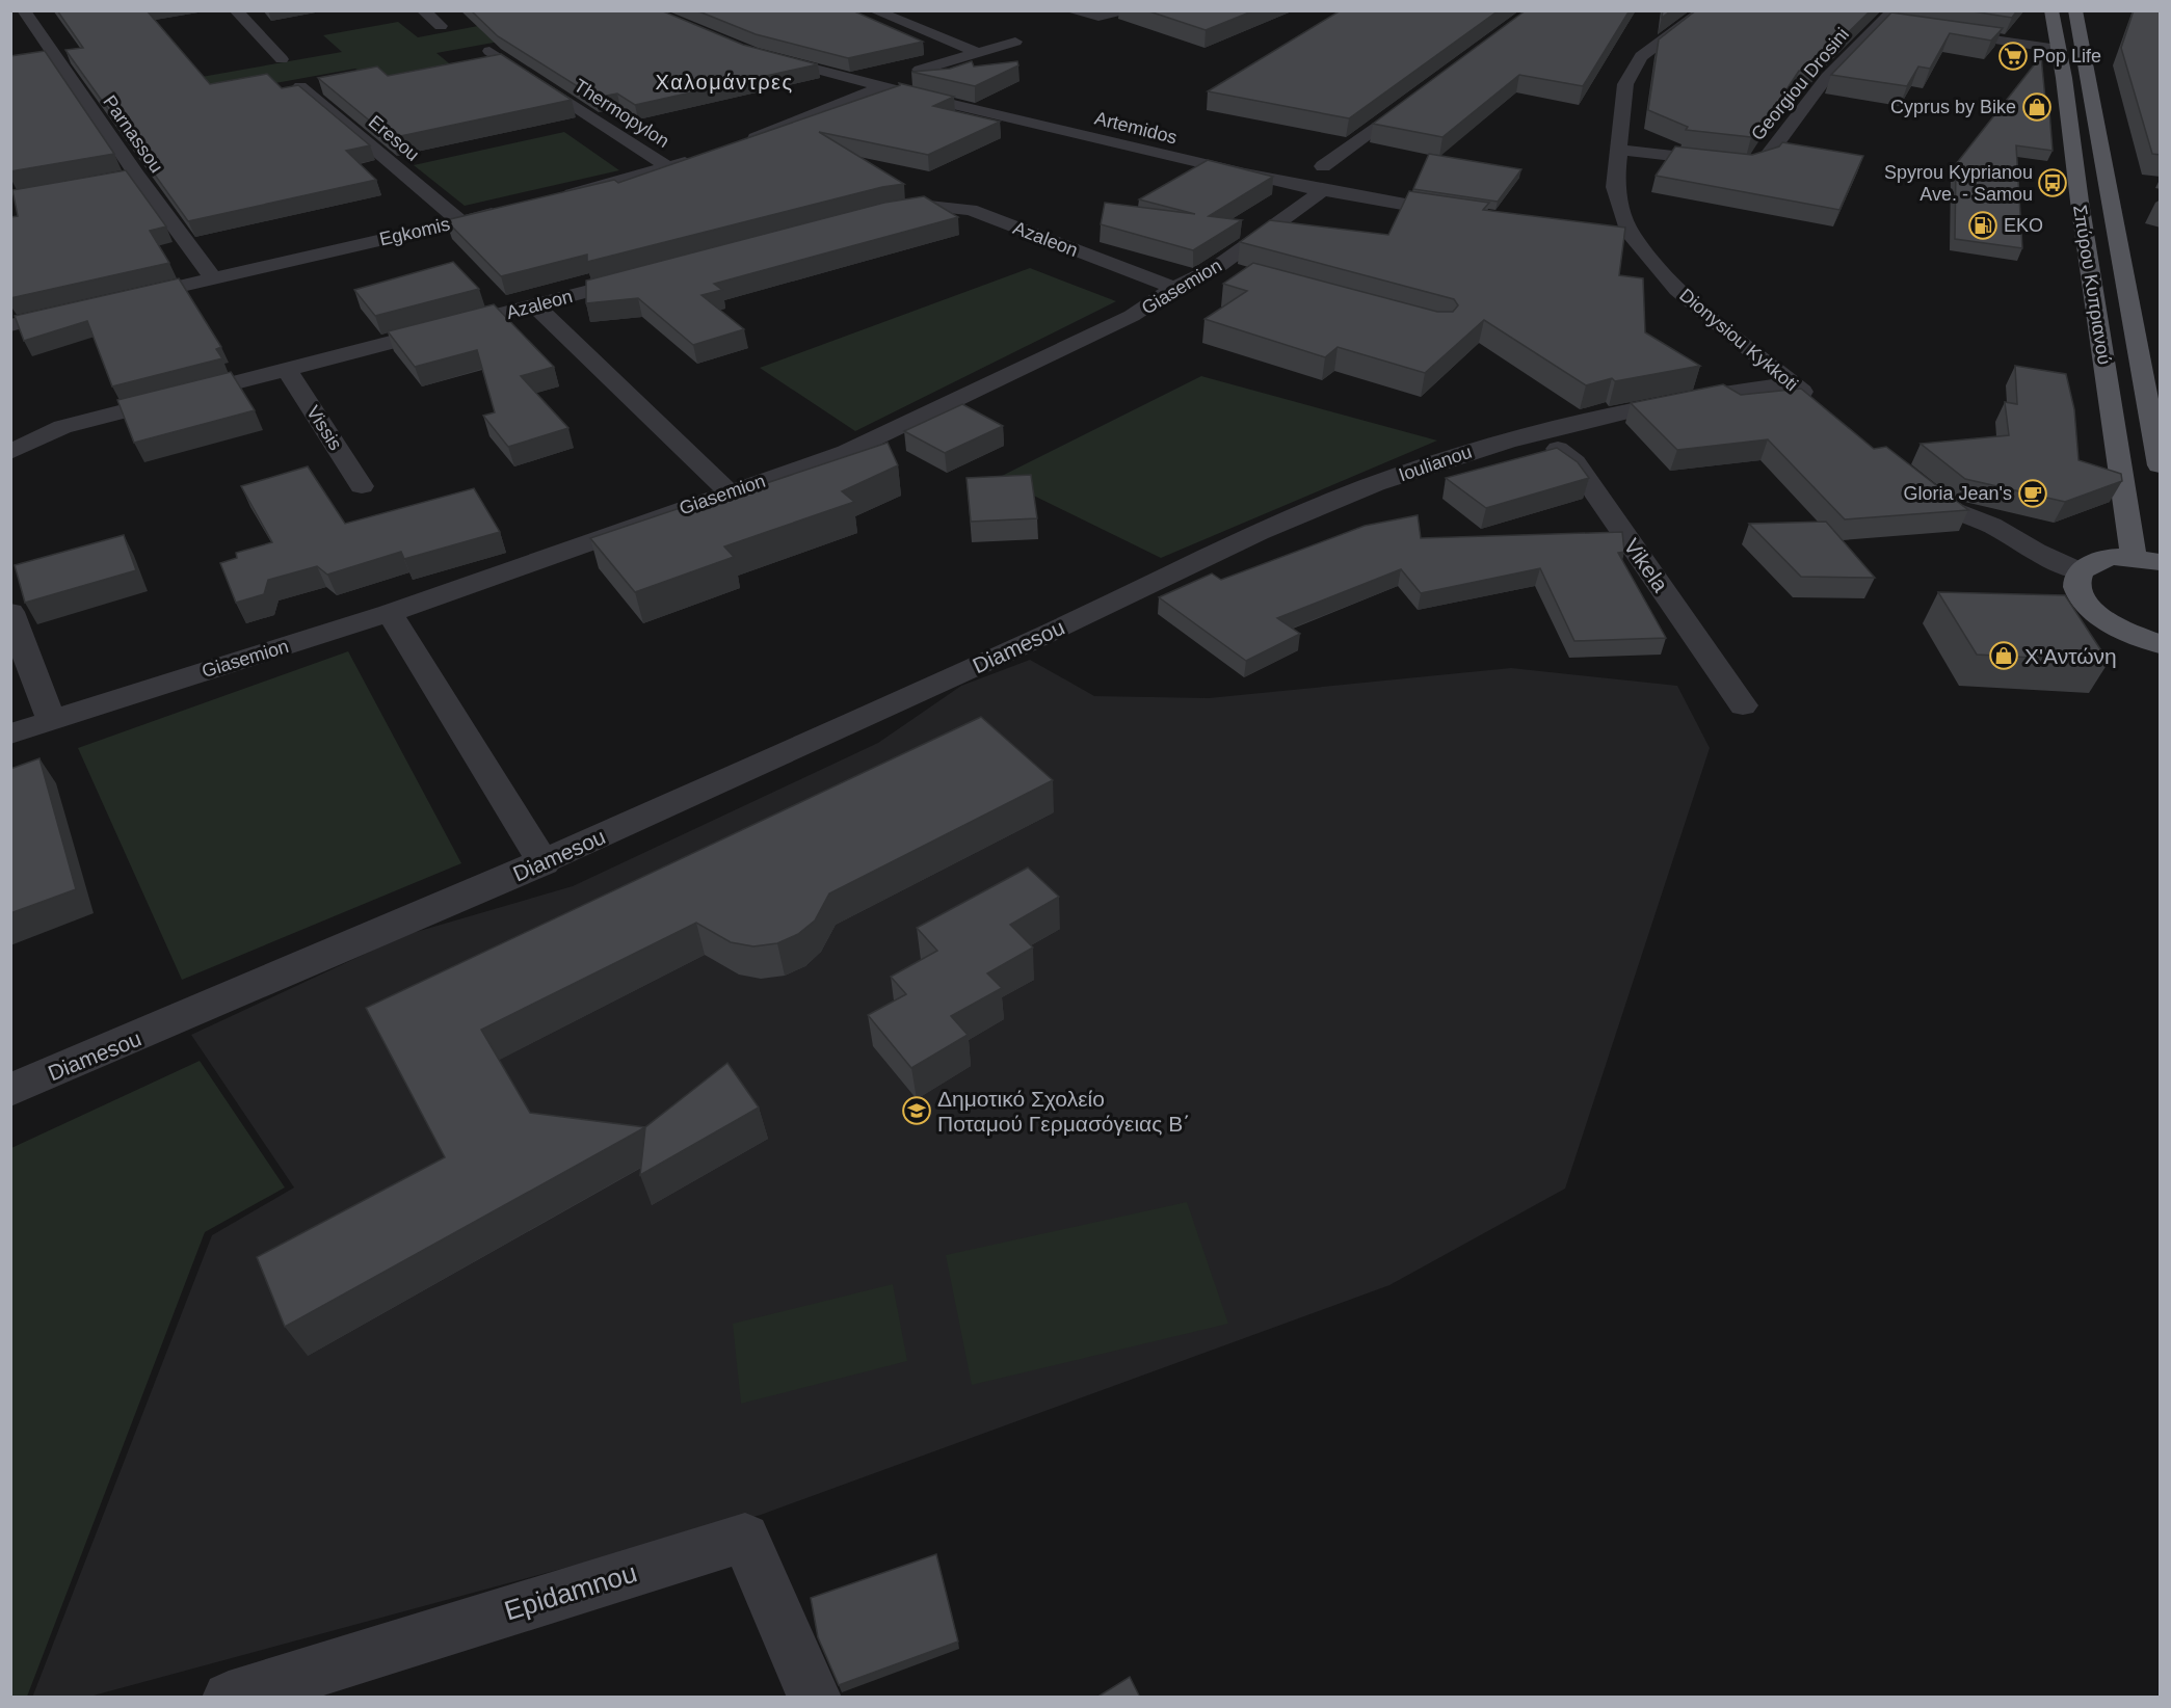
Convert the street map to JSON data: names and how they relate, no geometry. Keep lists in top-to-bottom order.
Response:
{
  "streets": {
    "main road": ["Σπύρου Κυπριανού"],
    "street": [
      "Georgiou Drosini",
      "Thermopylon",
      "Artemidos",
      "Parnassou",
      "Eresou",
      "Egkomis",
      "Azaleon",
      "Giasemion",
      "Dionysiou Kykkoti",
      "Vissis",
      "Ioulianou",
      "Vikela",
      "Diamesou",
      "Epidamnou"
    ]
  },
  "crossings": [
    ["Georgiou Drosini", "Dionysiou Kykkoti"],
    ["Artemidos", "Giasemion"],
    ["Parnassou", "Egkomis"],
    ["Eresou", "Egkomis"],
    ["Azaleon", "Giasemion"],
    ["Azaleon", "Vissis"],
    ["Dionysiou Kykkoti", "Ioulianou"],
    ["Ioulianou", "Vikela"],
    ["Ioulianou", "Diamesou"]
  ],
  "districts": ["Χαλομάντρες"],
  "places": {
    "supermarket": ["Pop Life"],
    "shop": ["Cyprus by Bike", "Χ'Αντώνη"],
    "bus stop": ["Spyrou Kyprianou Ave. - Samou"],
    "fuel station": ["EKO"],
    "cafe": ["Gloria Jean's"],
    "school or university": ["Δημοτικό Σχολείο Ποταμού Γερμασόγειας Β΄"]
  }
}
